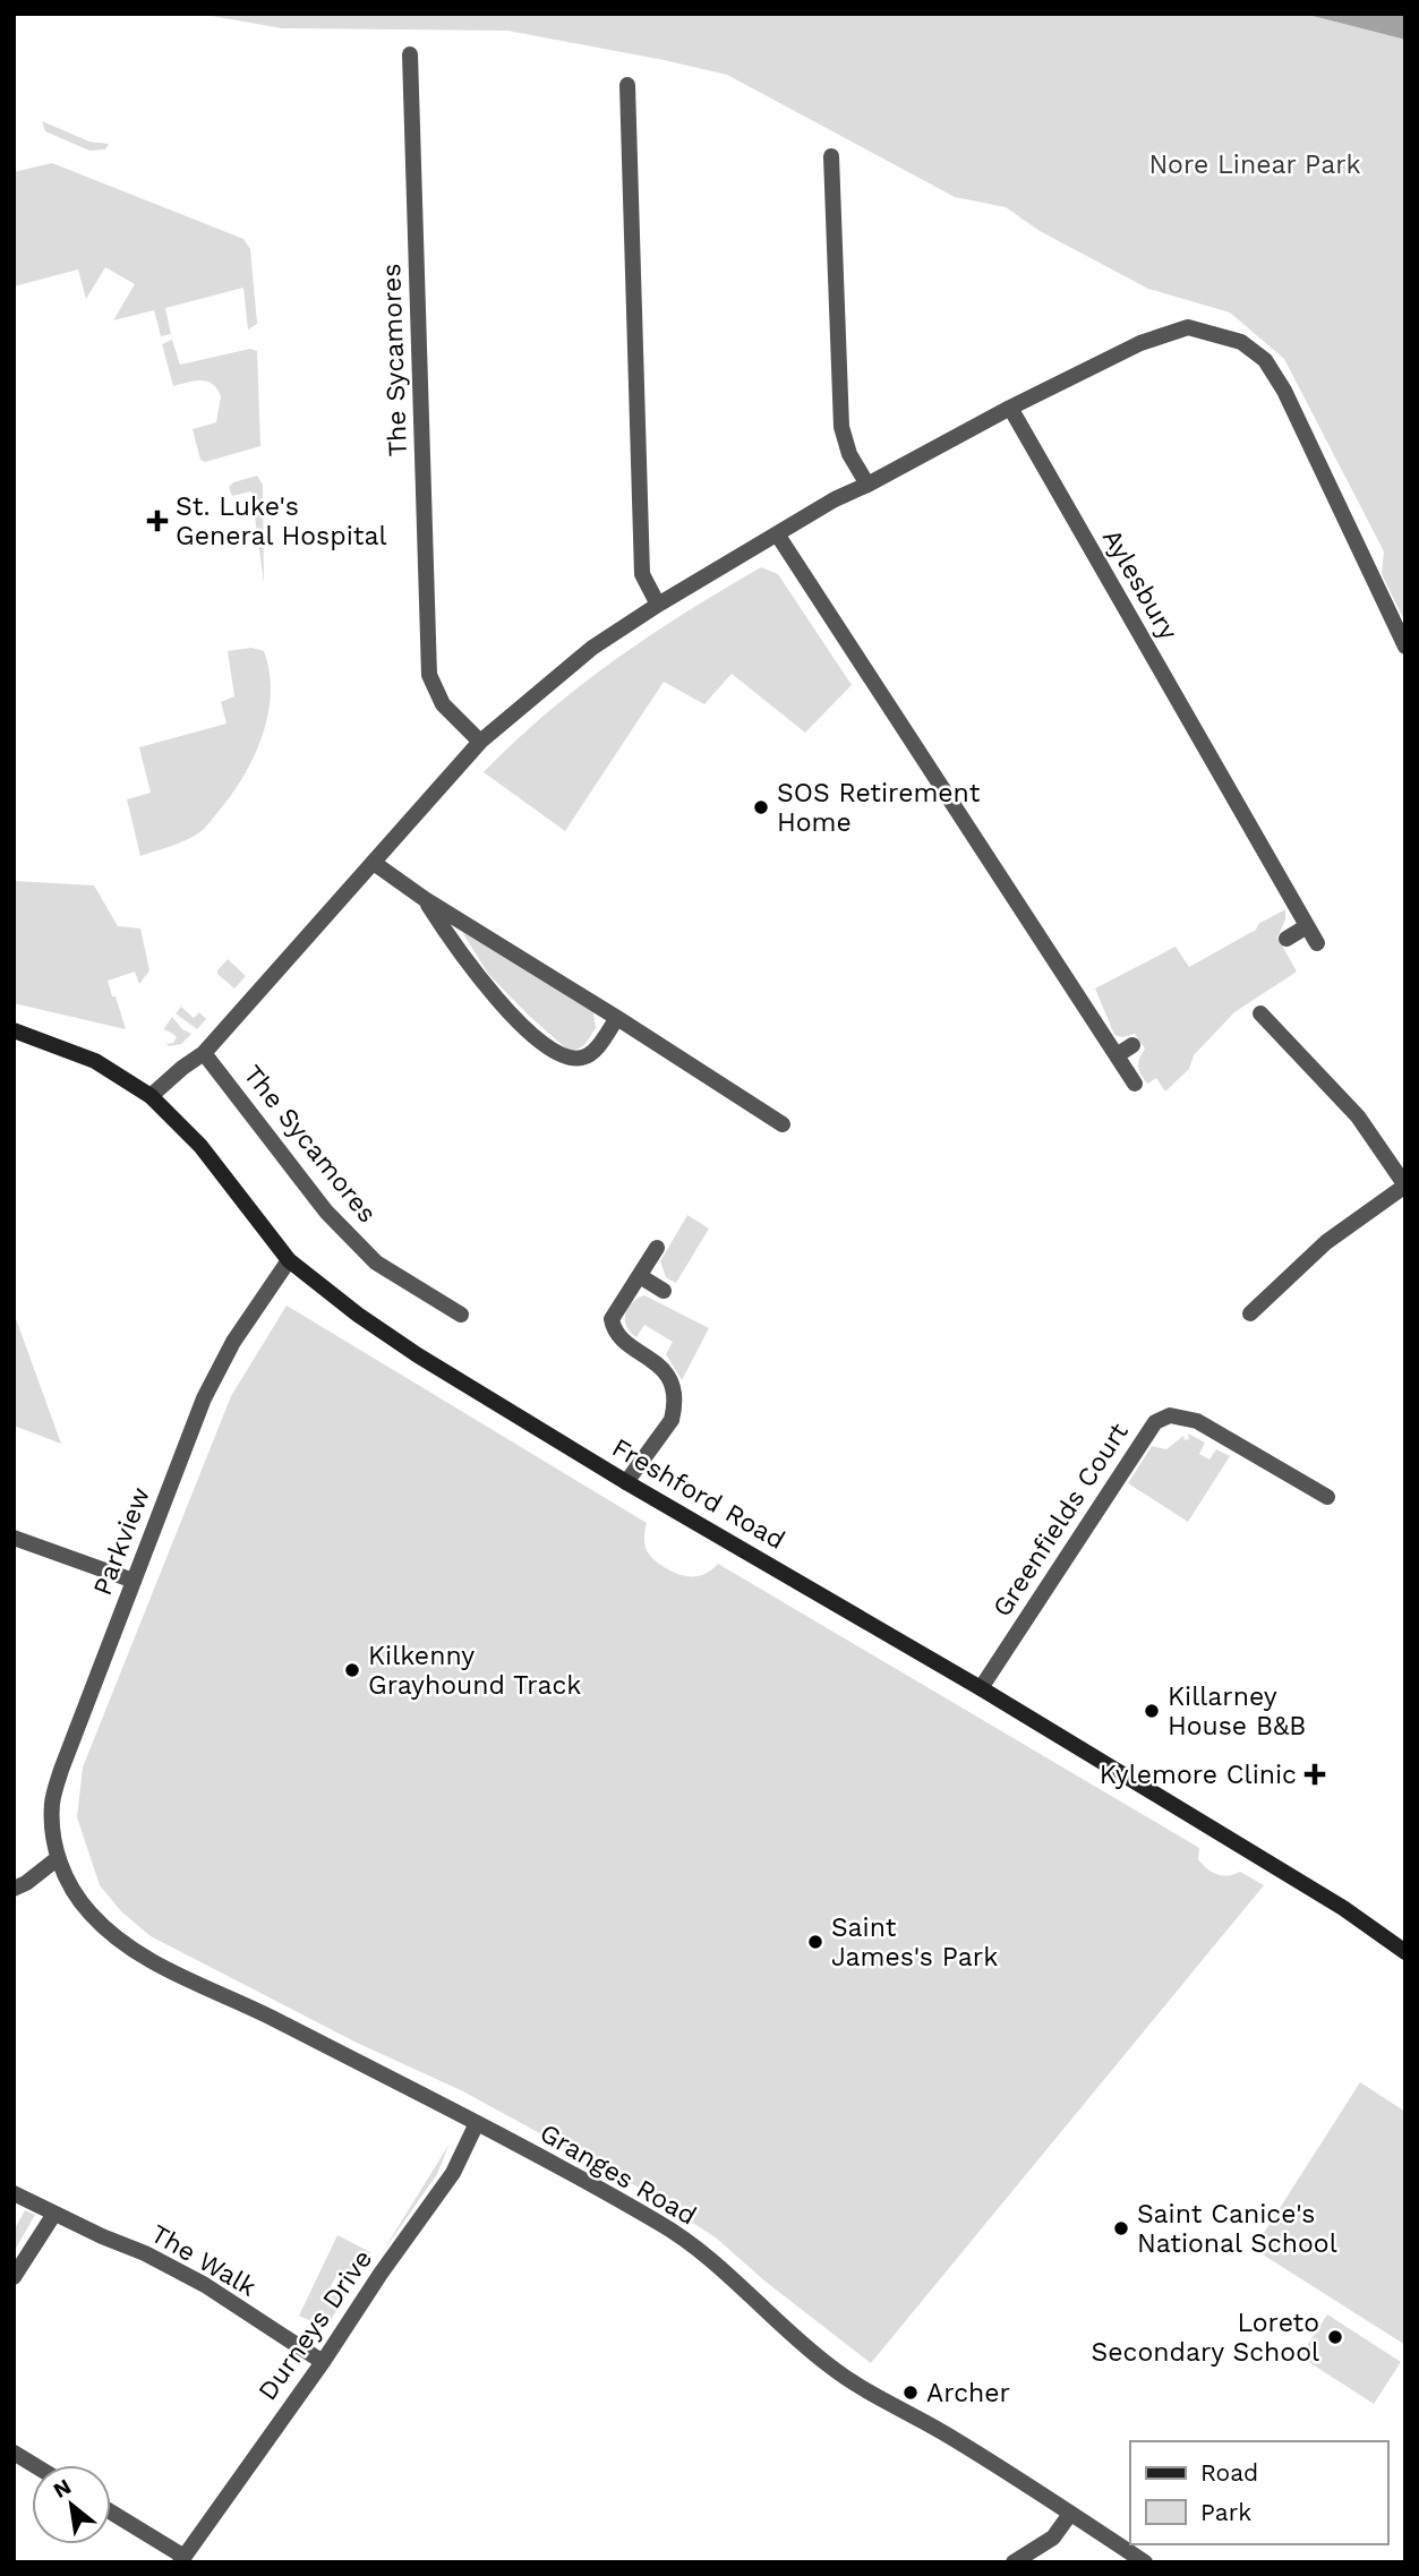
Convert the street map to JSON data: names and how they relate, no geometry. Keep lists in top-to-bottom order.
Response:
{
  "streets": {
    "main road": ["Freshford Road"],
    "street": [
      "The Sycamores",
      "Aylesbury",
      "Greenfields Court",
      "Parkview",
      "Granges Road",
      "The Walk",
      "Durneys Drive"
    ]
  },
  "crossings": [
    ["Freshford Road", "Greenfields Court"],
    ["Freshford Road", "Parkview"],
    ["Parkview", "Granges Road"],
    ["Granges Road", "Durneys Drive"],
    ["The Walk", "Durneys Drive"]
  ],
  "parks": ["Nore Linear Park"],
  "places": {
    "health": ["St. Luke's General Hospital", "Kylemore Clinic"],
    "other": [
      "SOS Retirement Home",
      "Kilkenny Grayhound Track",
      "Killarney House B&B",
      "Saint James's Park",
      "Saint Canice's National School",
      "Loreto Secondary School",
      "Archer"
    ]
  },
  "legend": ["Road", "Park"],
  "north": "top left"
}
